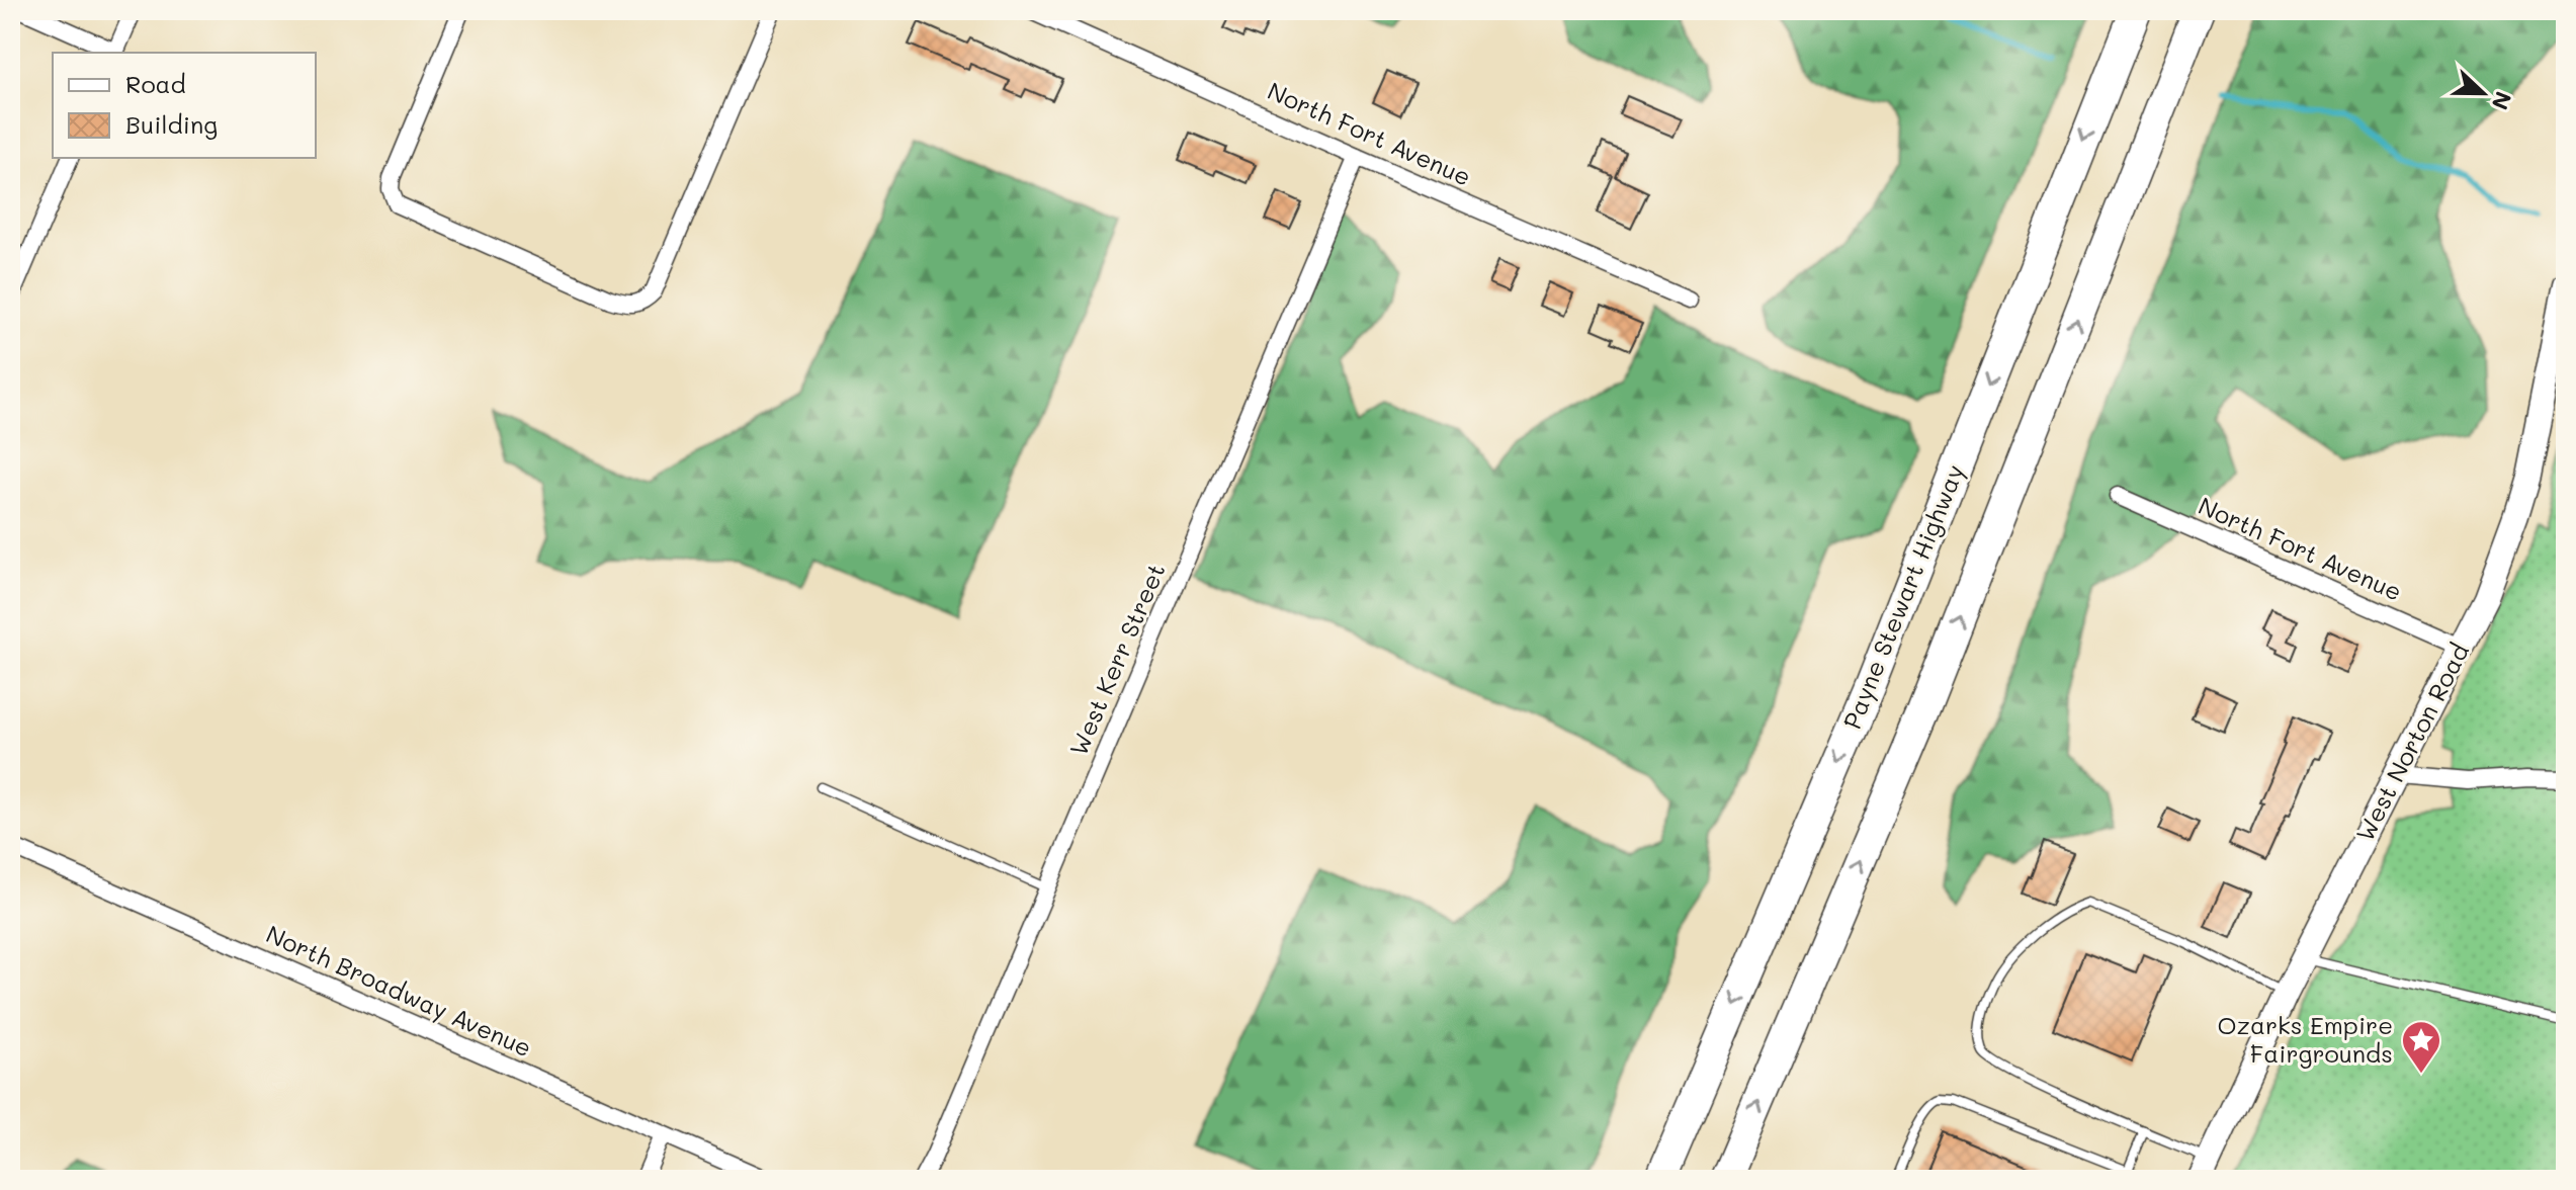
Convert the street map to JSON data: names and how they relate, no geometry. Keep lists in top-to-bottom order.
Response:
{
  "streets": {
    "highway": ["Payne Stewart Highway"],
    "main road": ["West Norton Road"],
    "street": ["North Fort Avenue", "West Kerr Street", "North Broadway Avenue"]
  },
  "crossings": [
    ["North Fort Avenue", "West Kerr Street"],
    ["North Fort Avenue", "West Norton Road"]
  ],
  "places": {
    "place": ["Ozarks Empire Fairgrounds"]
  },
  "legend": ["Road", "Building"],
  "north": "right"
}
